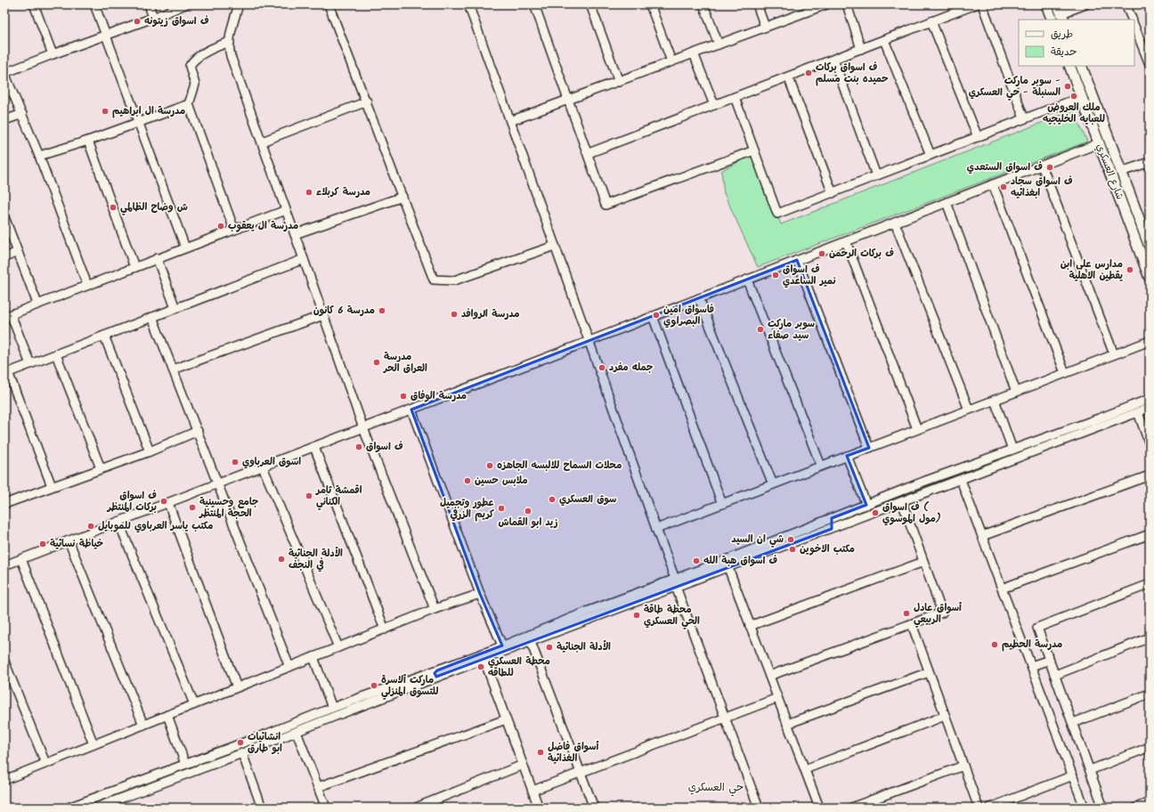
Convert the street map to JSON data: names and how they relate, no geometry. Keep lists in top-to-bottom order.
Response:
{
  "streets": {
    "main road": ["شارع العسكري"]
  },
  "districts": ["حي العسكري"],
  "places": [
    "ف اسواق زيتونه",
    "ف اسواق بركات حميده بنت مسلم",
    "سوبر ماركت - السنبلة - حي العسكري",
    "ملك العروض للعبايه الخليجيه",
    "مدرسة ال ابراهيم",
    "ف اسواق الستعدي",
    "ف اسواق سجاد ابغذائيه",
    "مدرسة كربلاء",
    "ش وضاح الظالمي",
    "مدرسة ال يعقوب",
    "ف بركات الرحمن",
    "مدارس علي ابن يقطين الاهلية",
    "ف اسواق نمير الساعدي",
    "مدرسة 6 كانون",
    "مدرسة الروافد",
    "فاسواق امين البصراوي",
    "سوبر ماركت سيد صفاء",
    "مدرسة العراق الحر",
    "جمله مفرد",
    "مدرسة الوفاق",
    "ف اسواق",
    "اسوق العرباوي",
    "محلات السماح للالبسه الجاهزه",
    "ملابس حسين",
    "اقمشة ثامر الكناني",
    "سوق العسكري",
    "ف اسواق بركات المنتظر",
    "جامع وحسينية الحجة المنتظر",
    "عطور وتجميل كريم الزرفي",
    "زيد ابو القماش",
    "ف اسواق ( مول الموسوي)",
    "مكتب ياسر العرباوي للموبايل",
    "شي ان السيد",
    "خياطة نسائية",
    "مكتب الاخوين",
    "الأدلة الجنائية في النجف",
    "ف اسواق هبة الله",
    "أسواق عادل الربيعي",
    "محطة طاقة الحي العسكري",
    "مدرسة الحطيم",
    "الأدلة الجنائية",
    "محطة العسكري للطاقه",
    "ماركت ألاسرة للتسوق المنزلي",
    "انشائيات ابو طارق",
    "أسواق فاضل الغذائية"
  ],
  "legend": ["طريق", "حديقة"]
}
